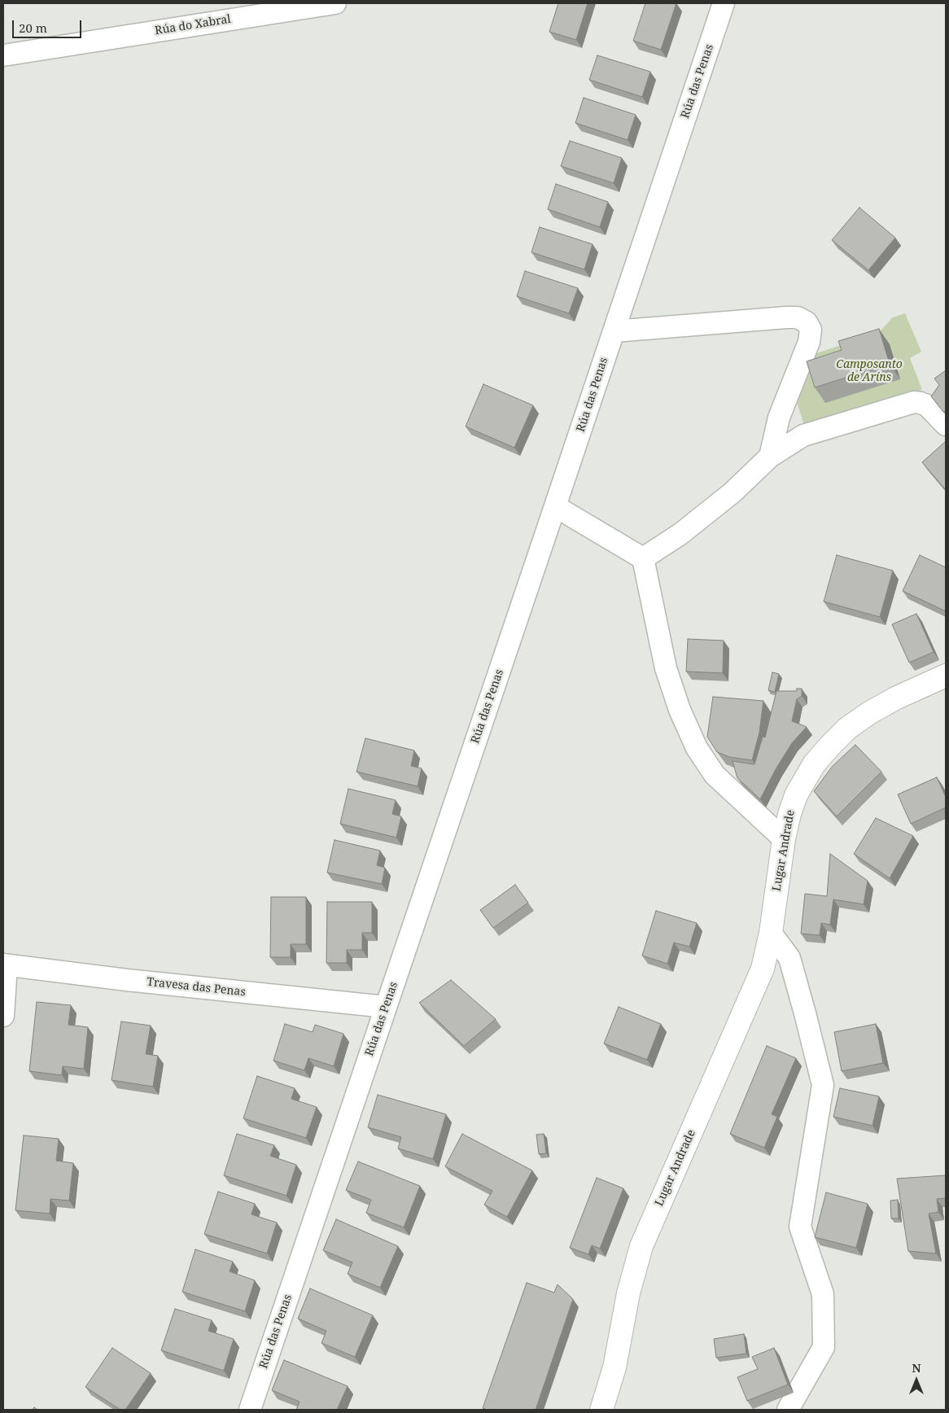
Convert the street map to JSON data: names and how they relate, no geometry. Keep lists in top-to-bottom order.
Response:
{
  "streets": {
    "street": [
      "Rúa do Xabral",
      "Rúa das Penas",
      "Lugar Andrade",
      "Travesa das Penas"
    ]
  },
  "crossings": [
    ["Rúa das Penas", "Travesa das Penas"]
  ],
  "parks": ["Camposanto de Aríns"],
  "scale_bar": "20 m",
  "north": "top"
}
